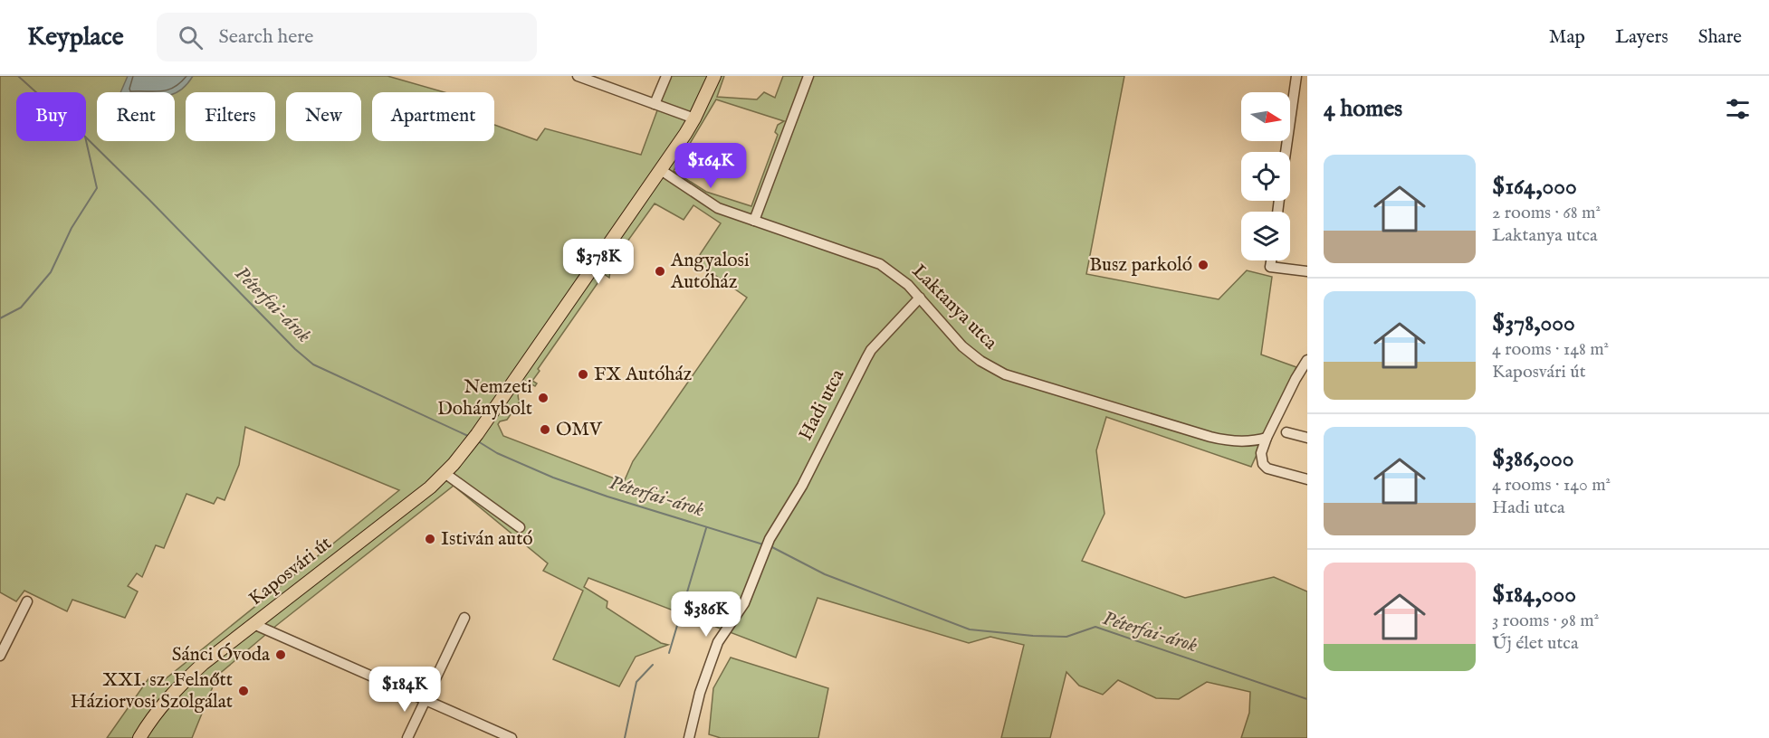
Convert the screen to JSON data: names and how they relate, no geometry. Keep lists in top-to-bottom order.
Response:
{
  "streets": {
    "main road": ["Kaposvári út"],
    "street": ["Laktanya utca", "Hadi utca"]
  },
  "crossings": [
    ["Laktanya utca", "Hadi utca"],
    ["Laktanya utca", "Kaposvári út"]
  ],
  "water": ["Péterfai-árok"],
  "places": [
    "Busz parkoló",
    "Angyalosi Autóház",
    "FX Autóház",
    "Nemzeti Dohánybolt",
    "OMV",
    "Istiván autó",
    "Sánci Óvoda",
    "XXI. sz. Felnőtt Háziorvosi Szolgálat"
  ],
  "north": "right",
  "page": {
    "header": "Keyplace",
    "search": "Search here",
    "nav": ["Map", "Layers", "Share"],
    "heading": "4 homes",
    "chip": [
      "Buy",
      "Rent",
      "Filters",
      "New",
      "Apartment"
    ],
    "list": [
      {
        "name": "$164,000",
        "note": "2 rooms · 68 m² · Laktanya utca"
      },
      {
        "name": "$378,000",
        "note": "4 rooms · 148 m² · Kaposvári út"
      },
      {
        "name": "$386,000",
        "note": "4 rooms · 140 m² · Hadi utca"
      },
      {
        "name": "$184,000",
        "note": "3 rooms · 98 m² · Új élet utca"
      }
    ],
    "price": [
      "$164K",
      "$378K",
      "$386K",
      "$184K"
    ]
  }
}
